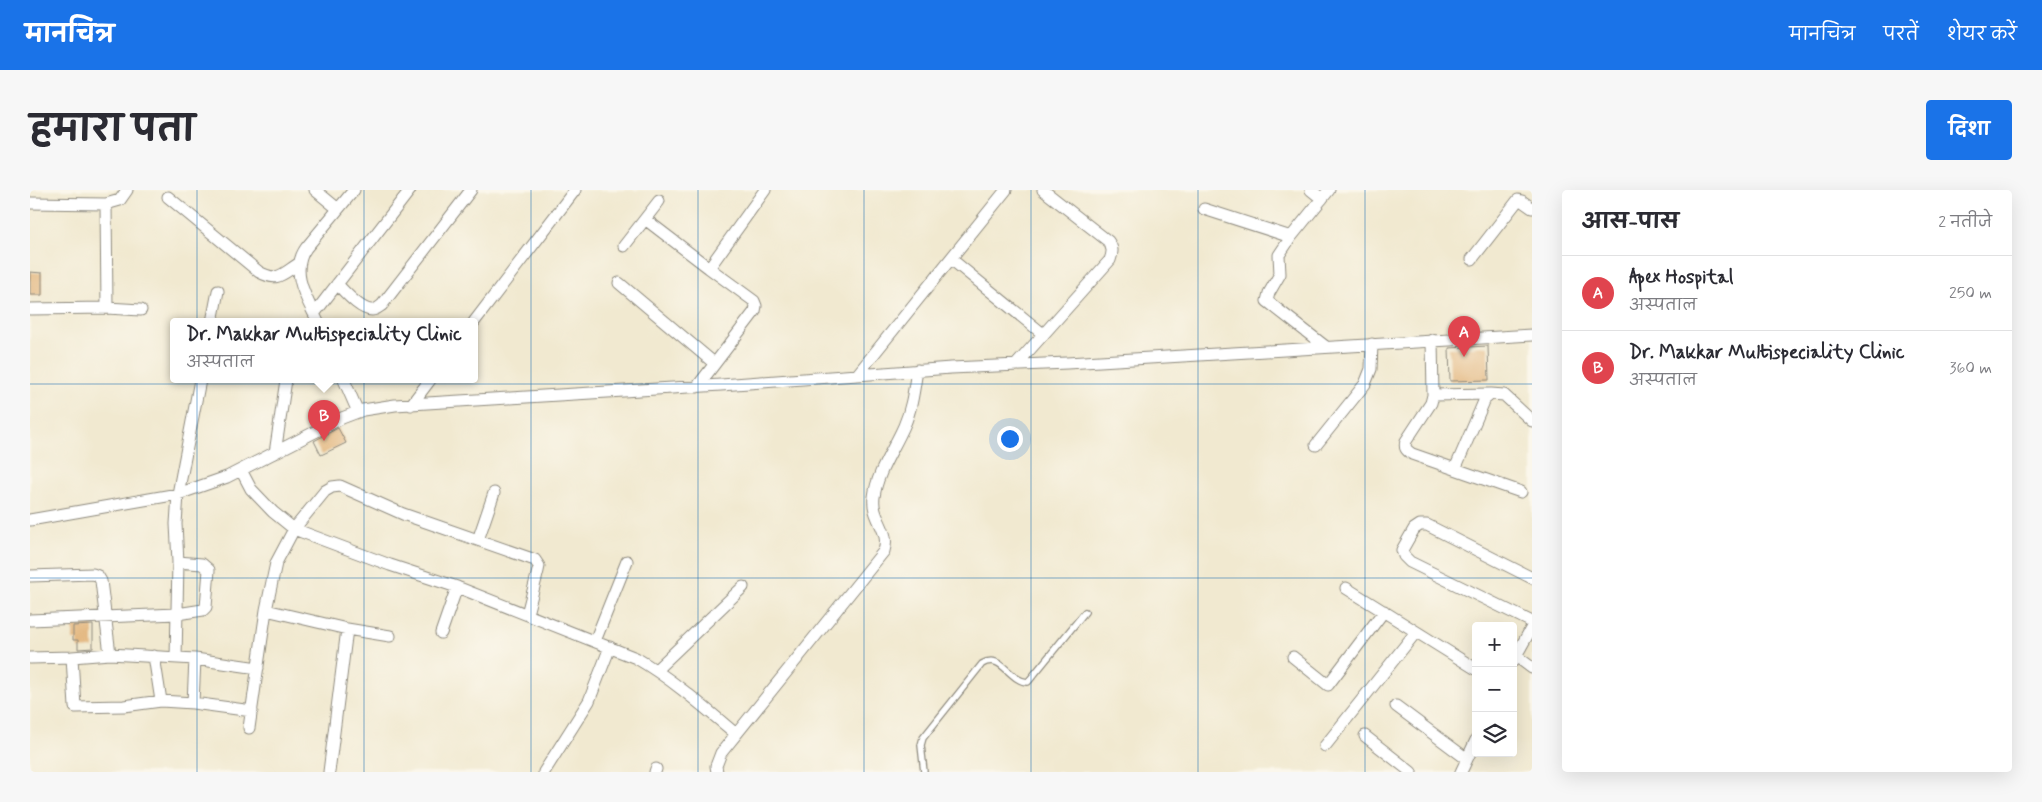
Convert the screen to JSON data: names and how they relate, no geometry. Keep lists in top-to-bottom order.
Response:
{
  "page": {
    "header": "मानचित्र",
    "nav": ["मानचित्र", "परतें", "शेयर करें"],
    "title": "हमारा पता",
    "buttons": "दिशा",
    "heading": ["आस-पास", "2 नतीजे"],
    "list": [
      {
        "mark": "A",
        "name": "Apex Hospital",
        "note": "अस्पताल",
        "value": "250 m"
      },
      {
        "mark": "B",
        "name": "Dr. Makkar Multispeciality Clinic",
        "note": "अस्पताल",
        "value": "360 m"
      }
    ],
    "pins": ["A", "B"],
    "popup": ["Dr. Makkar Multispeciality Clinic", "अस्पताल"],
    "map_buttons": ["+", "−"]
  }
}
